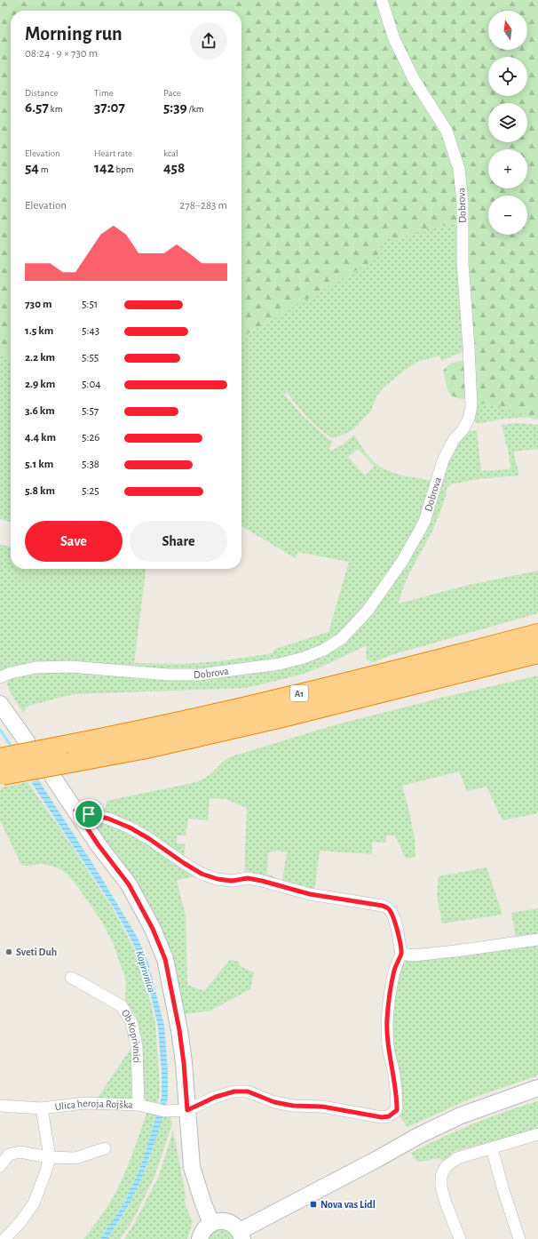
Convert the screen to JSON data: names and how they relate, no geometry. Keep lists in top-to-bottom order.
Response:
{
  "streets": {
    "highway": ["A1"],
    "street": ["Dobrova", "Ob Koprivnici", "Ulica heroja Rojška"]
  },
  "crossings": [
    ["Ob Koprivnici", "Ulica heroja Rojška"]
  ],
  "water": ["Koprivnica"],
  "places": {
    "other": ["Sveti Duh"],
    "transit": ["Nova vas Lidl"]
  },
  "north": "top",
  "page": {
    "map_buttons": ["+", "−"],
    "heading": ["Morning run", "08:24 · 9 × 730 m"],
    "stats": [
      ["Distance", "6.57 km"],
      ["Time", "37:07"],
      ["Pace", "5:39 /km"],
      ["Elevation", "54 m"],
      ["Heart rate", "142 bpm"],
      ["kcal", "458"]
    ],
    "chart": ["Elevation", "278–283 m"],
    "list": [
      {
        "name": "730 m",
        "note": "5:51"
      },
      {
        "name": "1.5 km",
        "note": "5:43"
      },
      {
        "name": "2.2 km",
        "note": "5:55"
      },
      {
        "name": "2.9 km",
        "note": "5:04"
      },
      {
        "name": "3.6 km",
        "note": "5:57"
      },
      {
        "name": "4.4 km",
        "note": "5:26"
      },
      {
        "name": "5.1 km",
        "note": "5:38"
      },
      {
        "name": "5.8 km",
        "note": "5:25"
      }
    ],
    "buttons": ["Save", "Share"]
  }
}
